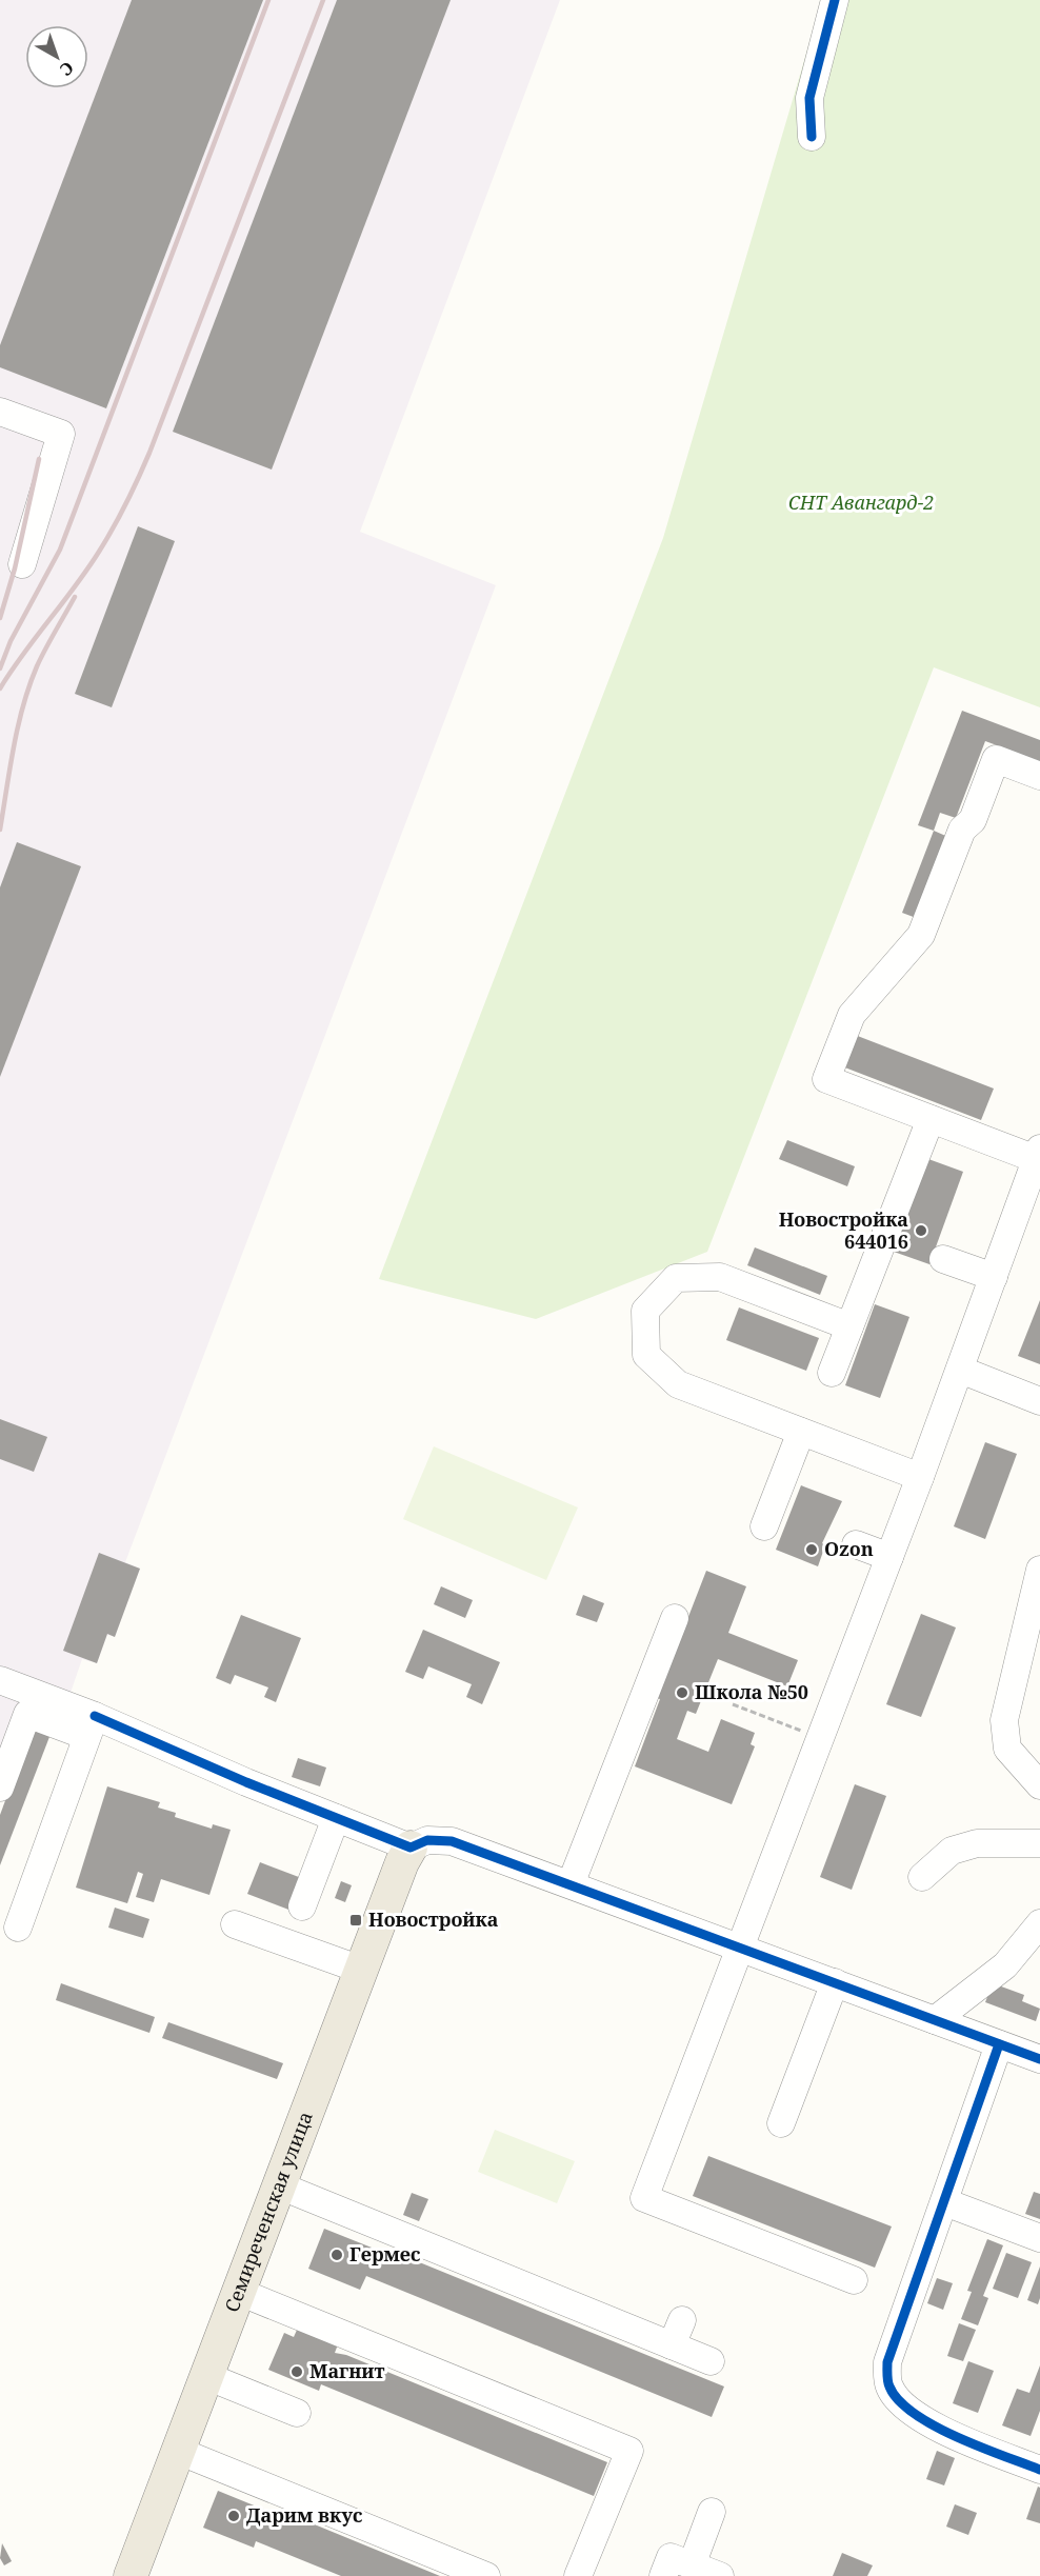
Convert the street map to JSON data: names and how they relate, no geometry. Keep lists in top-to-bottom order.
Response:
{
  "streets": {
    "main road": ["Семиреченская улица"]
  },
  "parks": ["СНТ Авангард-2"],
  "places": {
    "other": [
      "Новостройка 644016",
      "Ozon",
      "Школа №50",
      "Гермес",
      "Магнит",
      "Дарим вкус"
    ],
    "transit": ["Новостройка"]
  },
  "north": "bottom right"
}
